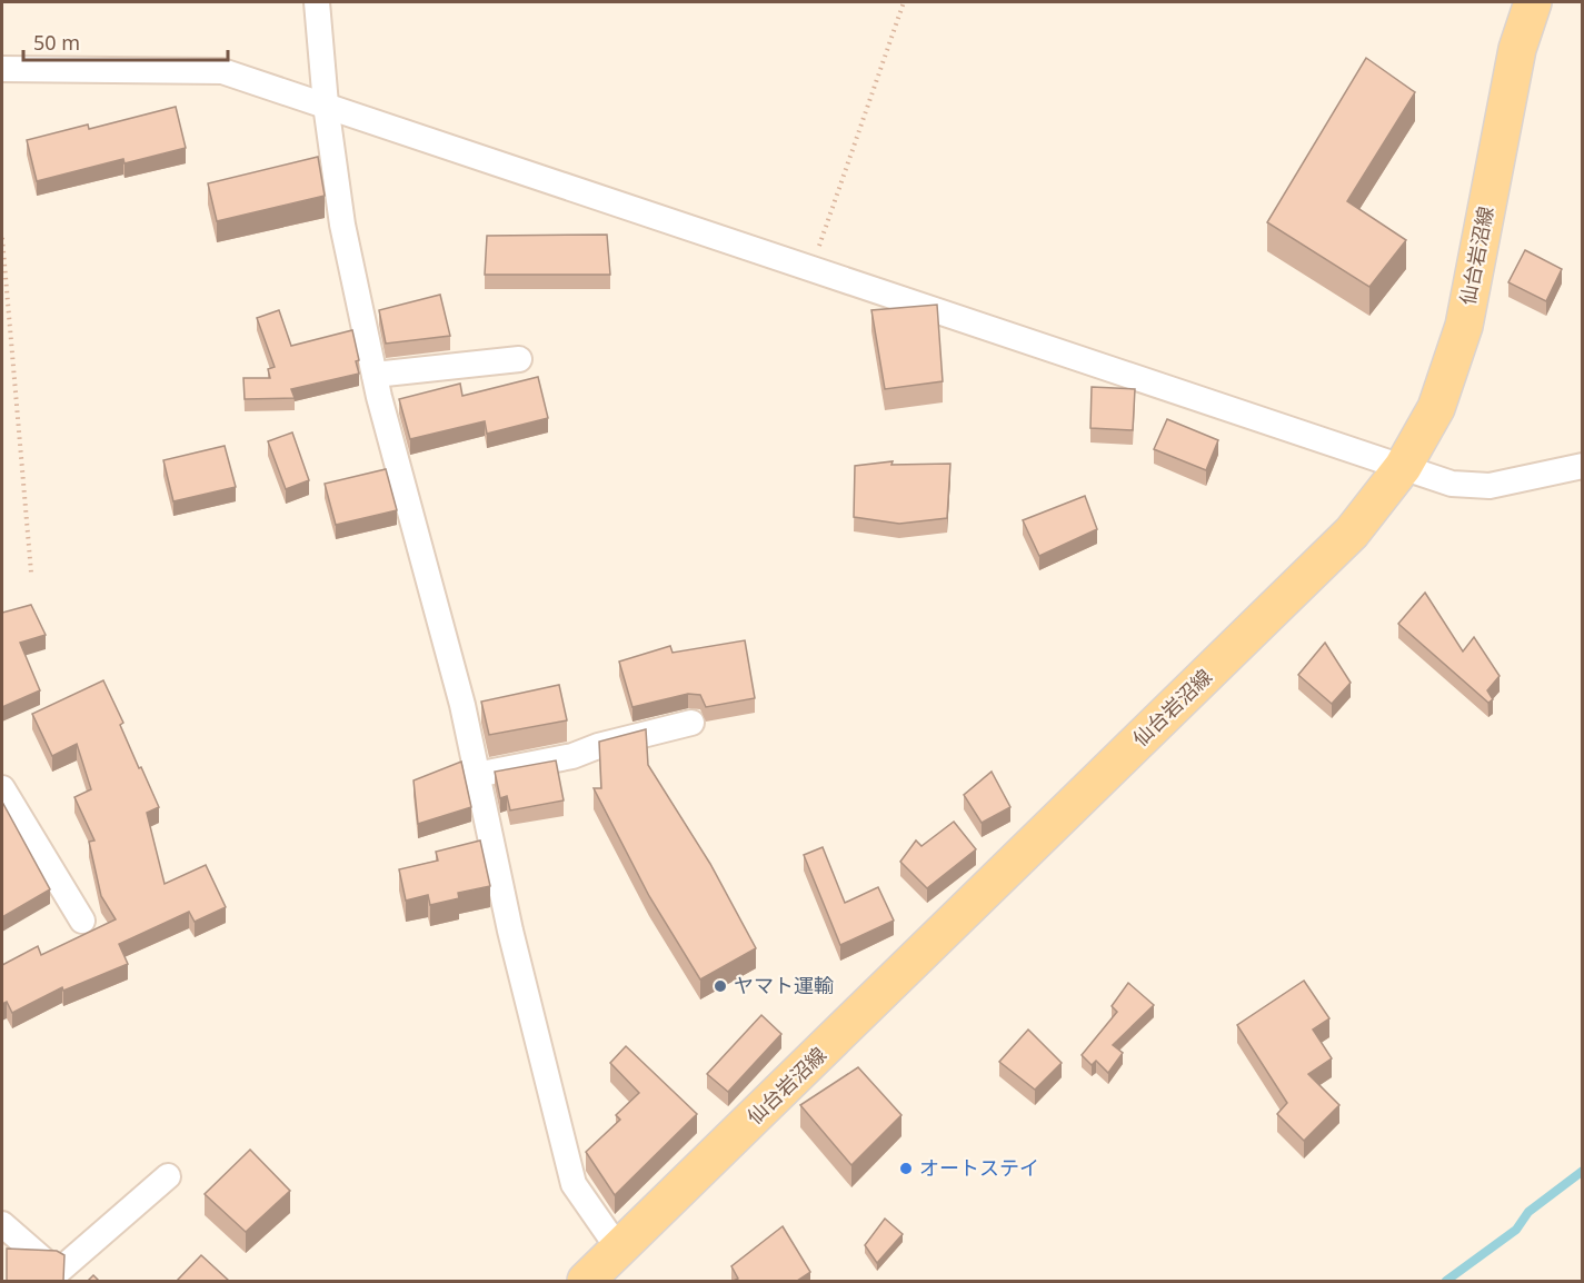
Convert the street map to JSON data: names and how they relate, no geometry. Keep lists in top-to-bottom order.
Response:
{
  "streets": {
    "main road": ["仙台岩沼線"]
  },
  "places": ["ヤマト運輸", "オートステイ"],
  "scale_bar": "50 m"
}
